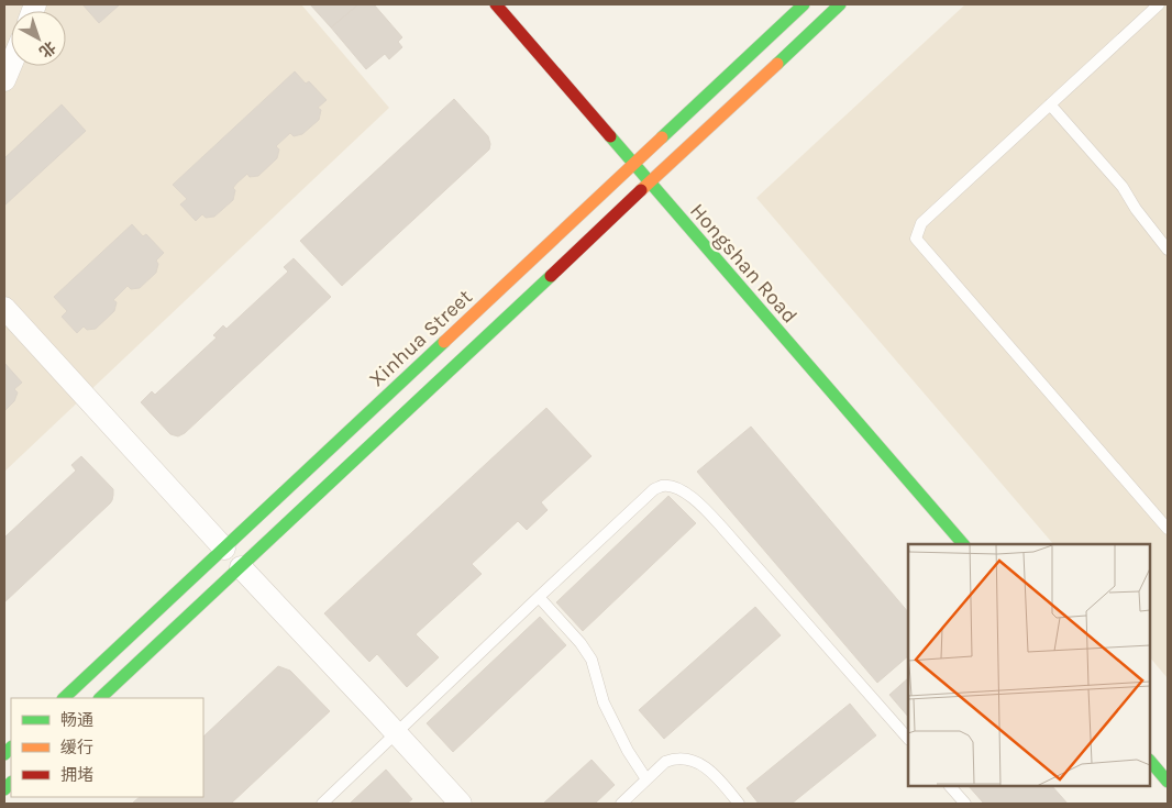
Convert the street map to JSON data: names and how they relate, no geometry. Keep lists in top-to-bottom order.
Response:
{
  "streets": {
    "main road": ["Hongshan Road", "Xinhua Street"]
  },
  "crossings": [
    ["Hongshan Road", "Xinhua Street"]
  ],
  "legend": ["畅通", "缓行", "拥堵"],
  "north": "bottom right"
}
